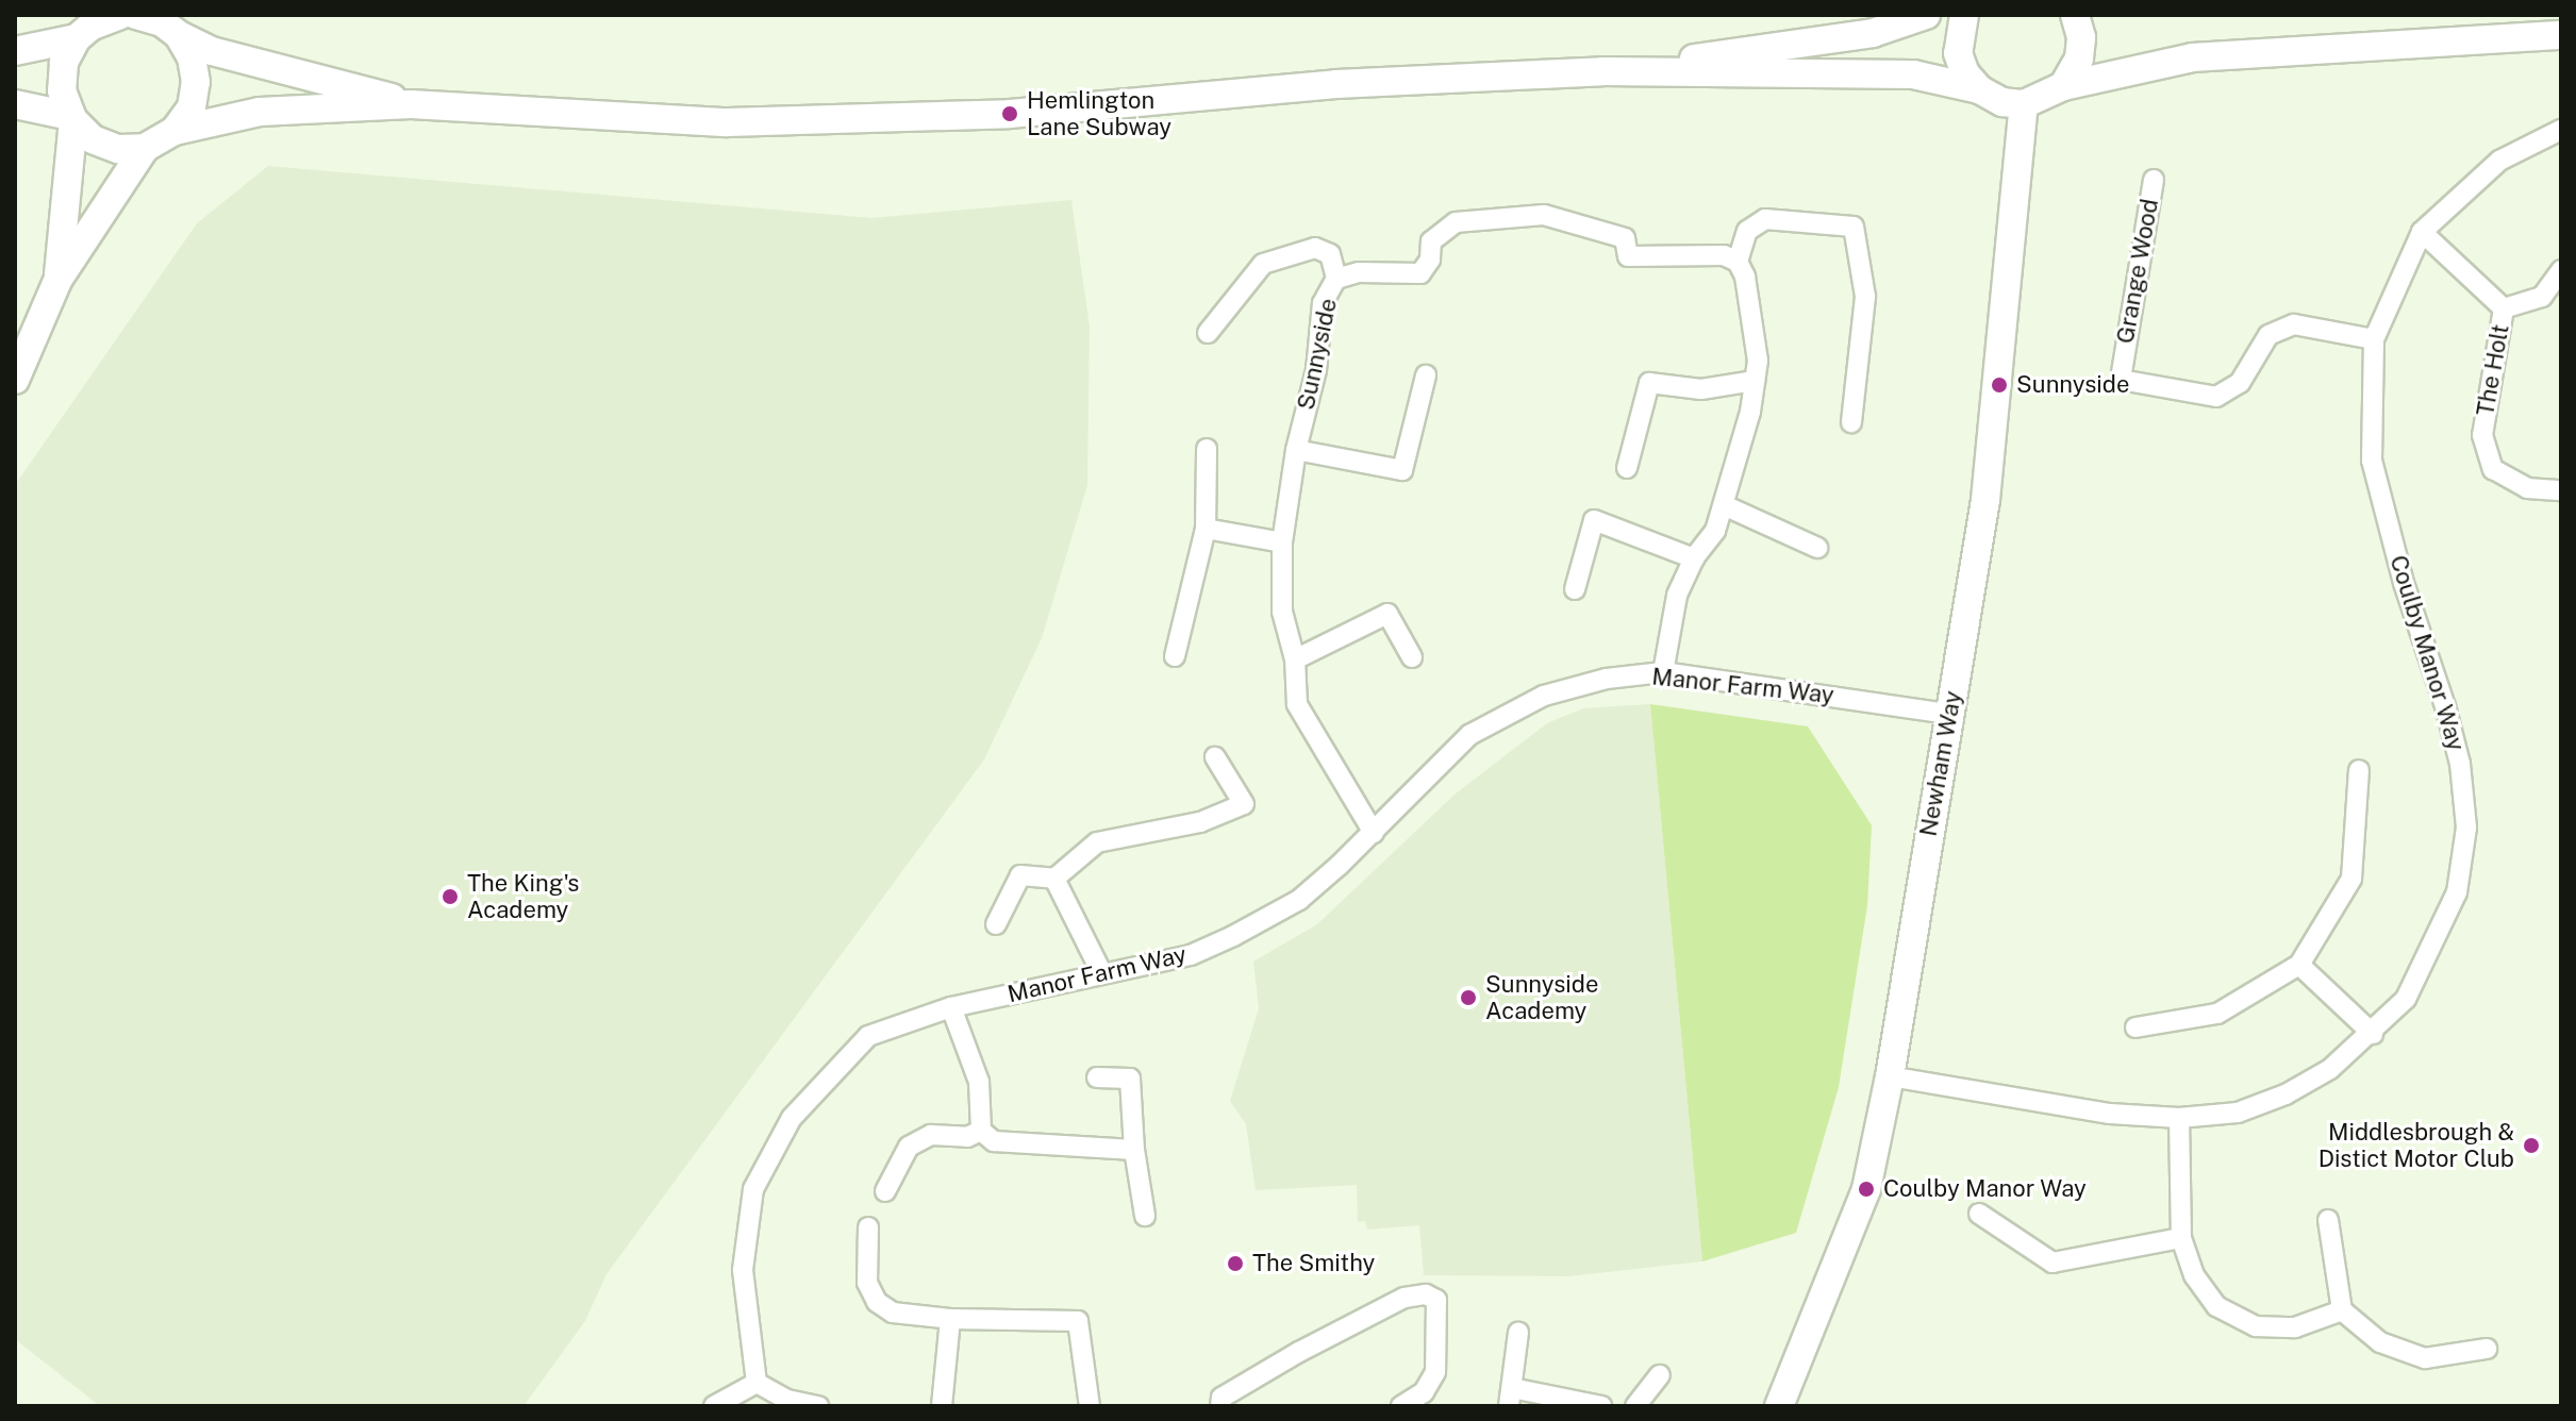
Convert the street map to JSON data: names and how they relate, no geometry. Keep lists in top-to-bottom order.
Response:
{
  "streets": {
    "main road": ["Newham Way"],
    "street": [
      "Grange Wood",
      "Sunnyside",
      "The Holt",
      "Coulby Manor Way",
      "Manor Farm Way"
    ]
  },
  "crossings": [
    ["Grange Wood", "Coulby Manor Way"],
    ["Sunnyside", "Manor Farm Way"],
    ["The Holt", "Coulby Manor Way"],
    ["Coulby Manor Way", "Newham Way"],
    ["Manor Farm Way", "Newham Way"]
  ],
  "places": [
    "Hemlington Lane Subway",
    "Sunnyside",
    "The King's Academy",
    "Sunnyside Academy",
    "Middlesbrough & Distict Motor Club",
    "Coulby Manor Way",
    "The Smithy"
  ]
}
